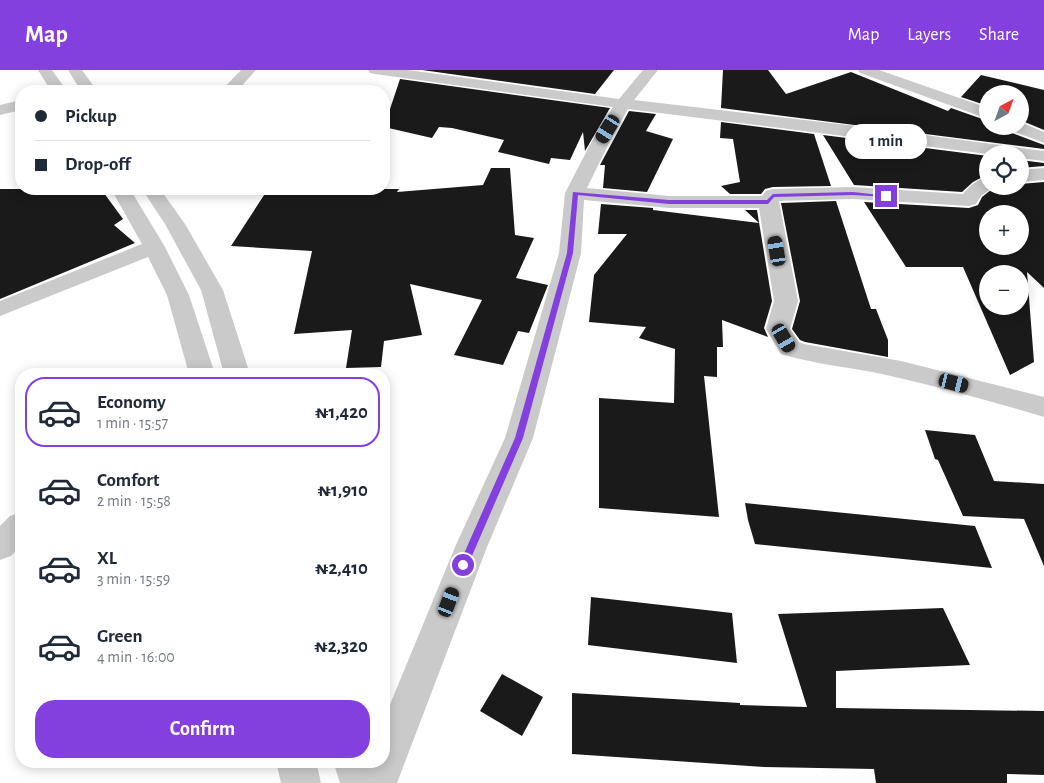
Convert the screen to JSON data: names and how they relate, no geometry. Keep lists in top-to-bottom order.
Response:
{
  "north": "top right",
  "page": {
    "header": "Map",
    "nav": ["Map", "Layers", "Share"],
    "map_buttons": ["+", "−"],
    "banner": ["Pickup", "Drop-off"],
    "bubble": "1 min",
    "list": [
      {
        "name": "Economy",
        "note": "1 min · 15:57",
        "value": "₦1,420"
      },
      {
        "name": "Comfort",
        "note": "2 min · 15:58",
        "value": "₦1,910"
      },
      {
        "name": "XL",
        "note": "3 min · 15:59",
        "value": "₦2,410"
      },
      {
        "name": "Green",
        "note": "4 min · 16:00",
        "value": "₦2,320"
      }
    ],
    "buttons": "Confirm"
  }
}
